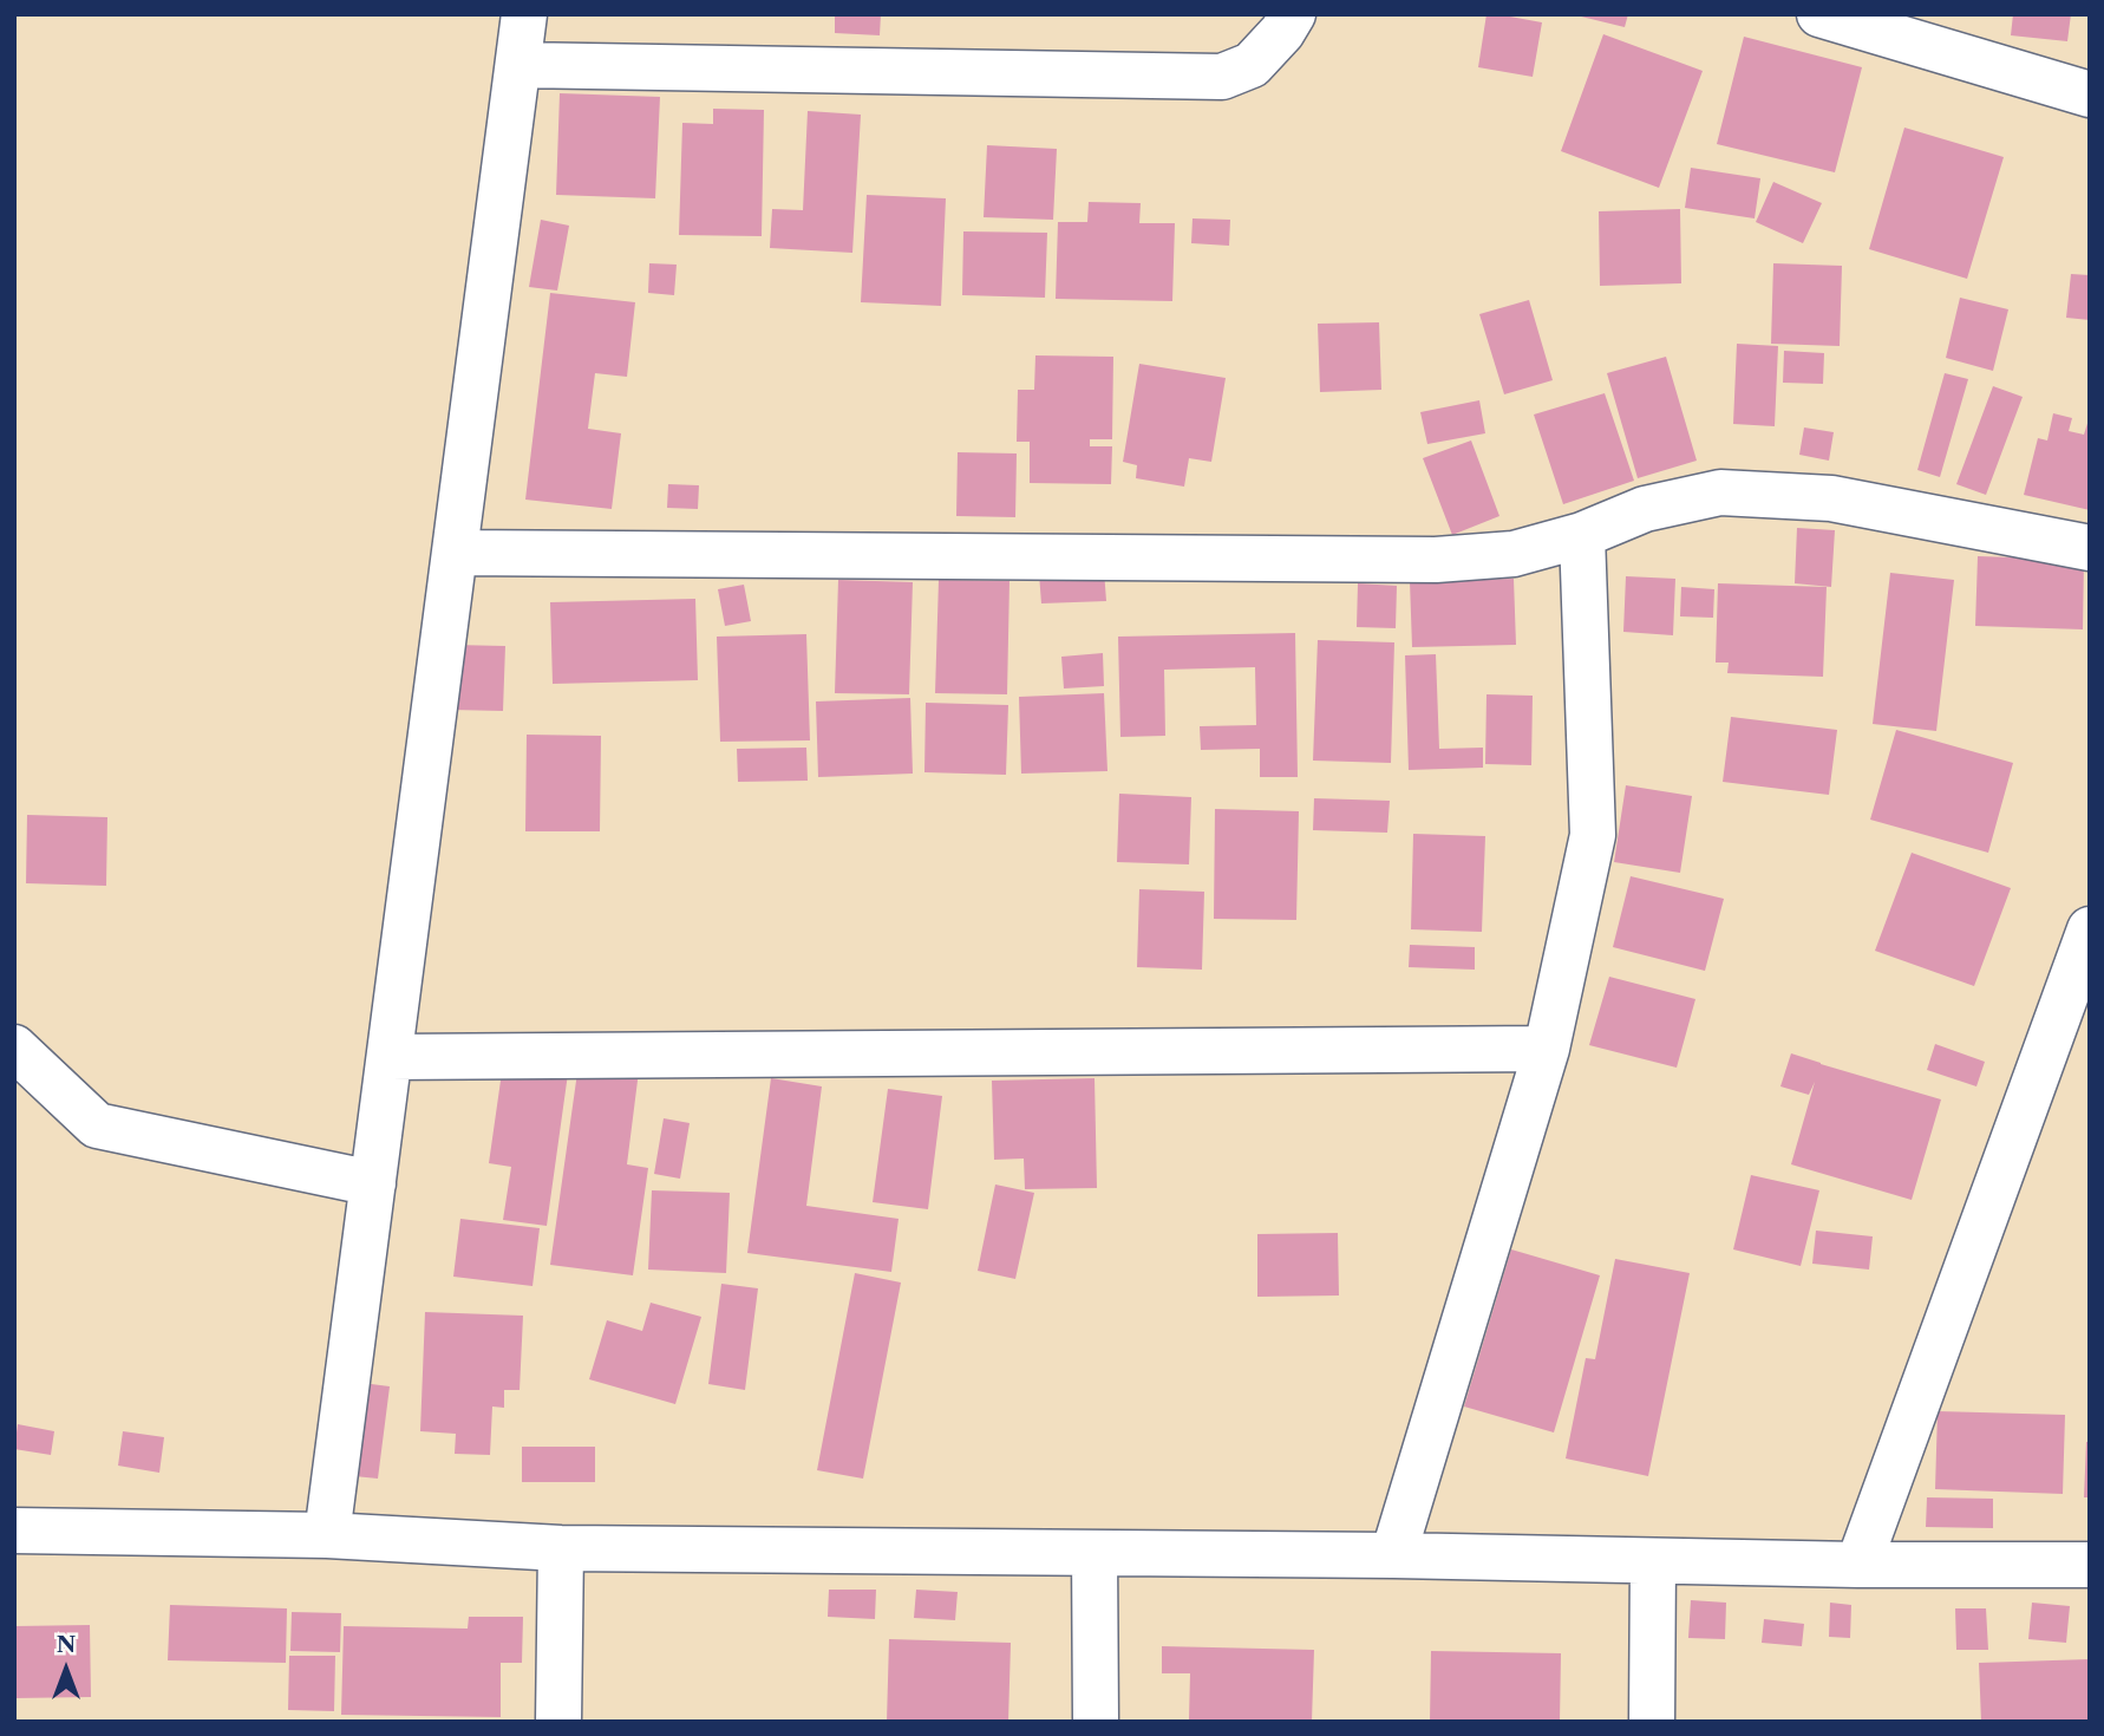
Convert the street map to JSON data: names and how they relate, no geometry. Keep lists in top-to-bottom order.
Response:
{
  "north": "top"
}
